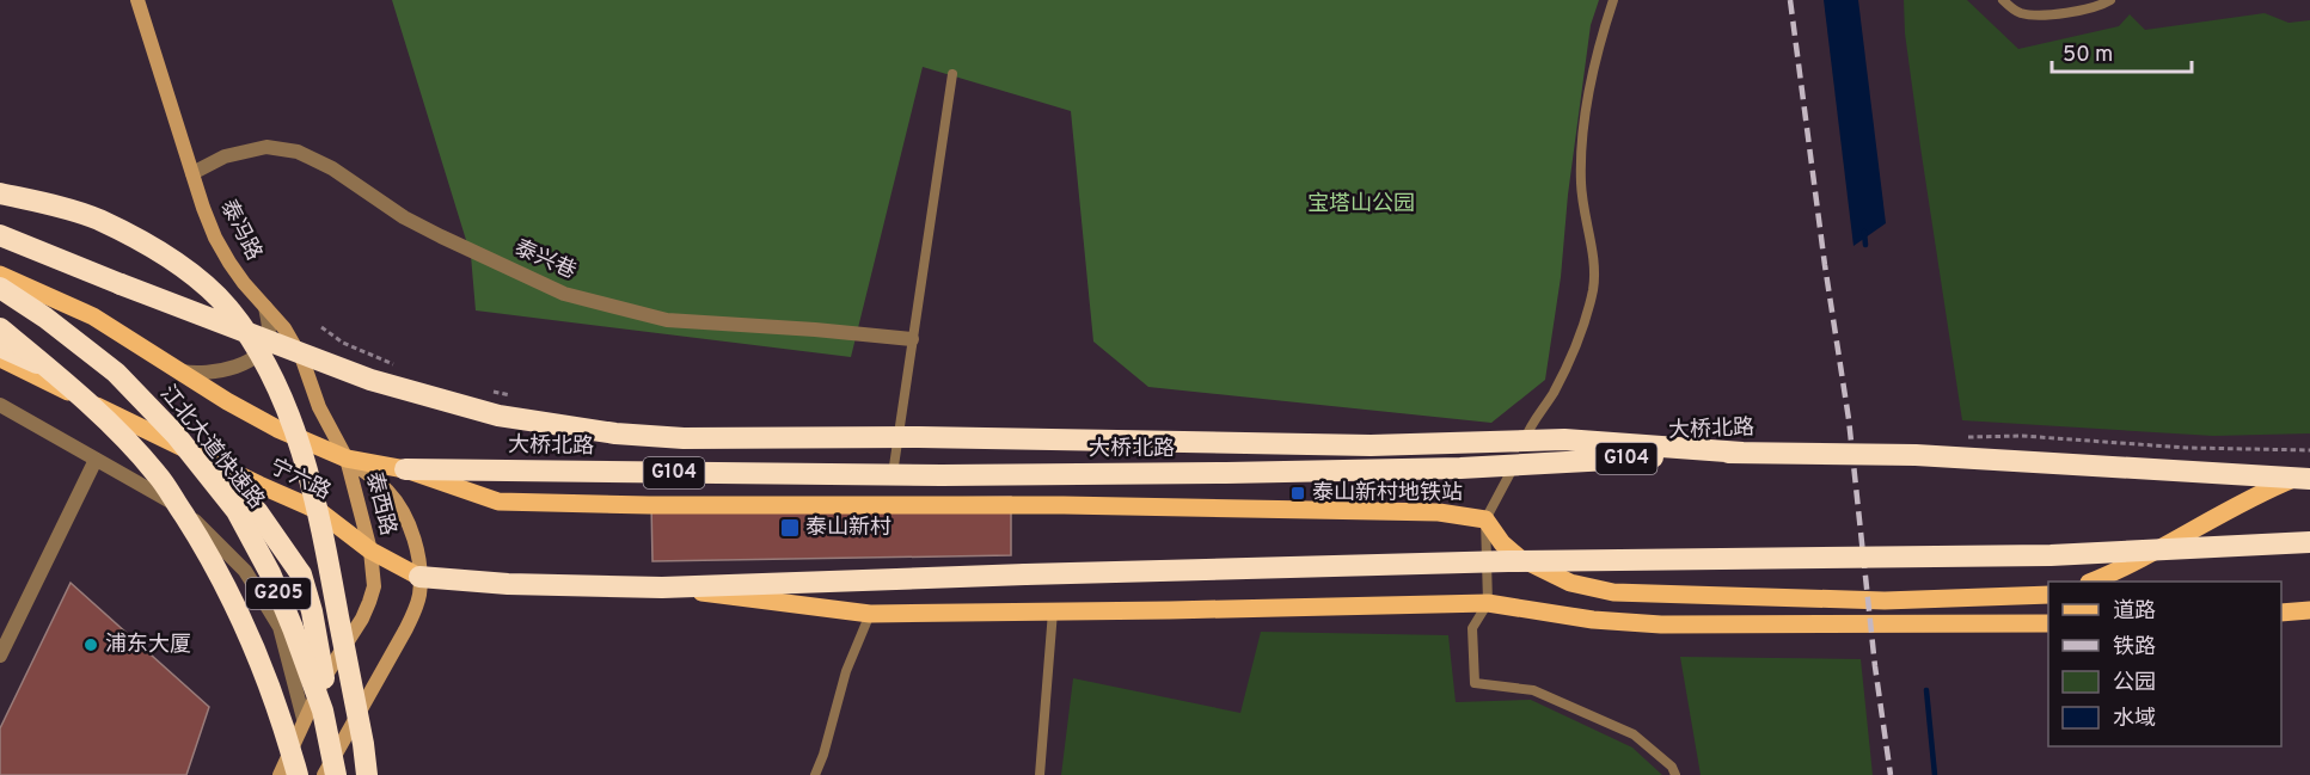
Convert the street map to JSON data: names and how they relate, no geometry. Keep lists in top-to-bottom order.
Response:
{
  "streets": {
    "highway": [
      "大桥北路",
      "江北大道快速路",
      "G104",
      "G205"
    ],
    "main road": ["泰冯路", "宁六路", "泰西路"],
    "street": ["泰兴巷"]
  },
  "crossings": [
    ["泰冯路", "泰兴巷"],
    ["泰冯路", "大桥北路"],
    ["泰冯路", "泰西路"],
    ["大桥北路", "泰西路"],
    ["宁六路", "泰西路"]
  ],
  "parks": ["宝塔山公园"],
  "places": {
    "transit": ["泰山新村地铁站", "泰山新村"],
    "other": ["浦东大厦"]
  },
  "legend": [
    "道路",
    "铁路",
    "公园",
    "水域"
  ],
  "scale_bar": "50 m"
}
